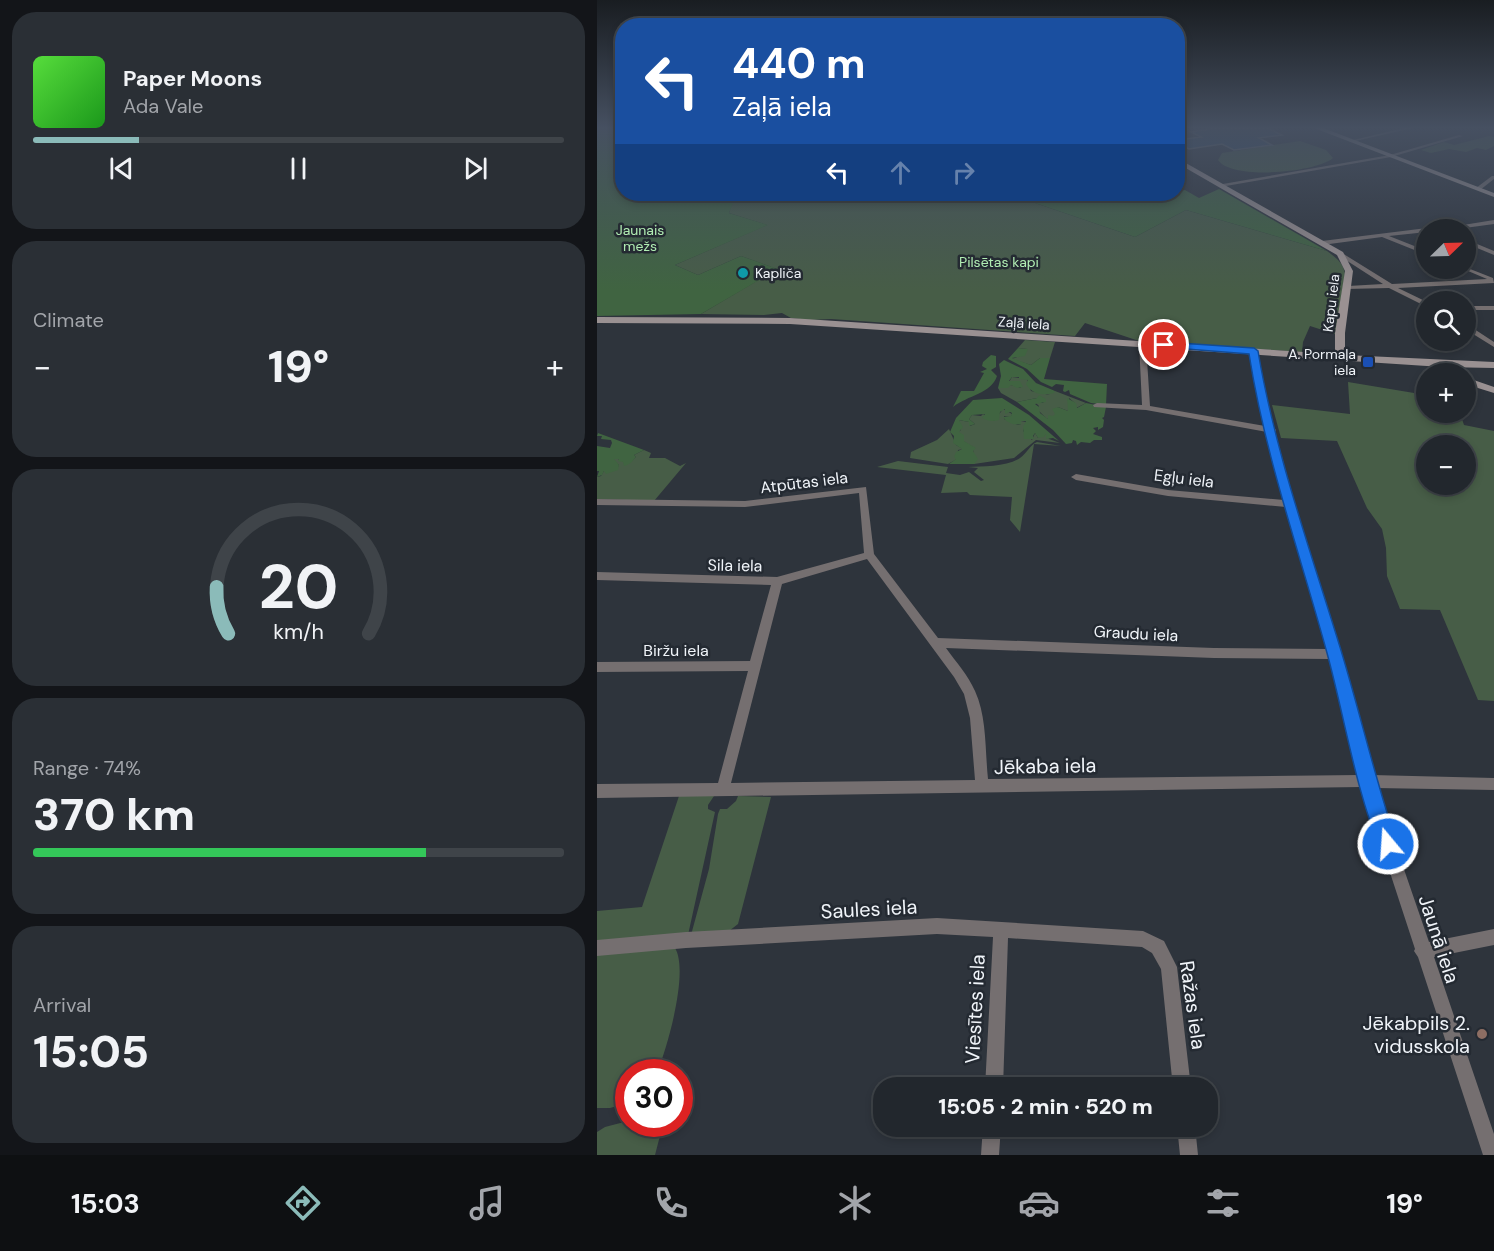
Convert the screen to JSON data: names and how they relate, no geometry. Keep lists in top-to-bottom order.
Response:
{
  "streets": {
    "main road": ["Kapu iela", "Zaļā iela"],
    "street": [
      "Egļu iela",
      "Atpūtas iela",
      "Sila iela",
      "Graudu iela",
      "Biržu iela",
      "Jēkaba iela",
      "Saules iela",
      "Jaunā iela",
      "Ražas iela",
      "Viesītes iela"
    ]
  },
  "crossings": [
    ["Kapu iela", "Zaļā iela"],
    ["Zaļā iela", "Jaunā iela"],
    ["Egļu iela", "Jaunā iela"],
    ["Atpūtas iela", "Sila iela"],
    ["Graudu iela", "Jaunā iela"],
    ["Jēkaba iela", "Jaunā iela"],
    ["Saules iela", "Ražas iela"],
    ["Saules iela", "Viesītes iela"]
  ],
  "parks": ["Jaunais mežs", "Pilsētas kapi"],
  "places": {
    "other": ["Kapliča", "Jēkabpils 2. vidusskola"],
    "transit": ["A. Pormaļa iela"]
  },
  "north": "top right",
  "page": {
    "turn": ["440 m", "Zaļā iela"],
    "song": ["Paper Moons", "Ada Vale"],
    "map_buttons": ["+", "−"],
    "tile": [
      "Climate",
      ["Range · 74%", "370 km"],
      ["Arrival", "15:05"]
    ],
    "heat": ["−", "19°", "+"],
    "limit": "30",
    "trip": "15:05 · 2 min · 520 m",
    "tabs": ["15:03", "19°"],
    "gauge": ["20", "km/h"]
  }
}
